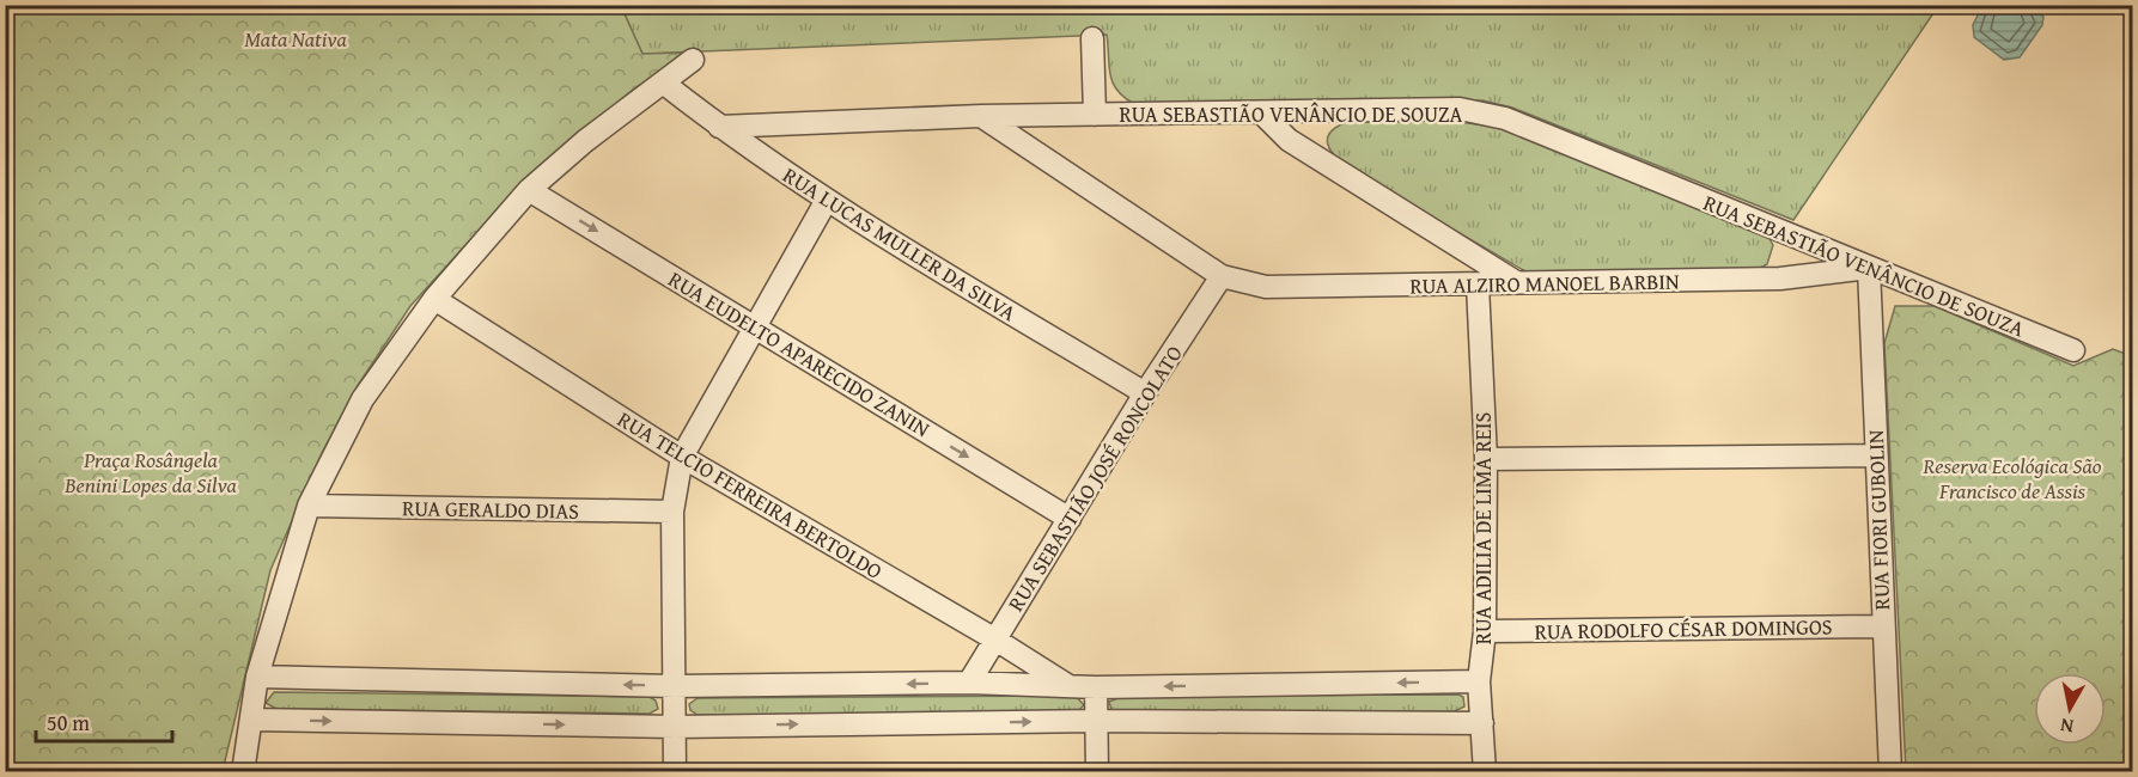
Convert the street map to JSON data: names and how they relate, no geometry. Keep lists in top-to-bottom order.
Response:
{
  "streets": {
    "street": [
      "RUA SEBASTIÃO VENÂNCIO DE SOUZA",
      "RUA LUCAS MULLER DA SILVA",
      "RUA ALZIRO MANOEL BARBIN",
      "RUA EUDELTO APARECIDO ZANIN",
      "RUA SEBASTIÃO JOSÉ RONCOLATO",
      "RUA TELCIO FERREIRA BERTOLDO",
      "RUA GERALDO DIAS",
      "RUA FIORI GUBOLIN",
      "RUA ADILIA DE LIMA REIS",
      "RUA RODOLFO CÉSAR DOMINGOS"
    ]
  },
  "crossings": [
    ["RUA SEBASTIÃO VENÂNCIO DE SOUZA", "RUA LUCAS MULLER DA SILVA"],
    ["RUA SEBASTIÃO VENÂNCIO DE SOUZA", "RUA ALZIRO MANOEL BARBIN"],
    ["RUA SEBASTIÃO VENÂNCIO DE SOUZA", "RUA FIORI GUBOLIN"],
    ["RUA LUCAS MULLER DA SILVA", "RUA SEBASTIÃO JOSÉ RONCOLATO"],
    ["RUA ALZIRO MANOEL BARBIN", "RUA SEBASTIÃO JOSÉ RONCOLATO"],
    ["RUA ALZIRO MANOEL BARBIN", "RUA FIORI GUBOLIN"],
    ["RUA ALZIRO MANOEL BARBIN", "RUA ADILIA DE LIMA REIS"],
    ["RUA EUDELTO APARECIDO ZANIN", "RUA SEBASTIÃO JOSÉ RONCOLATO"],
    ["RUA SEBASTIÃO JOSÉ RONCOLATO", "RUA TELCIO FERREIRA BERTOLDO"],
    ["RUA FIORI GUBOLIN", "RUA RODOLFO CÉSAR DOMINGOS"],
    ["RUA ADILIA DE LIMA REIS", "RUA RODOLFO CÉSAR DOMINGOS"]
  ],
  "one_way": ["RUA EUDELTO APARECIDO ZANIN"],
  "parks": ["Mata Nativa", "Praça Rosângela Benini Lopes da Silva", "Reserva Ecológica São Francisco de Assis"],
  "scale_bar": "50 m",
  "north": "bottom"
}
